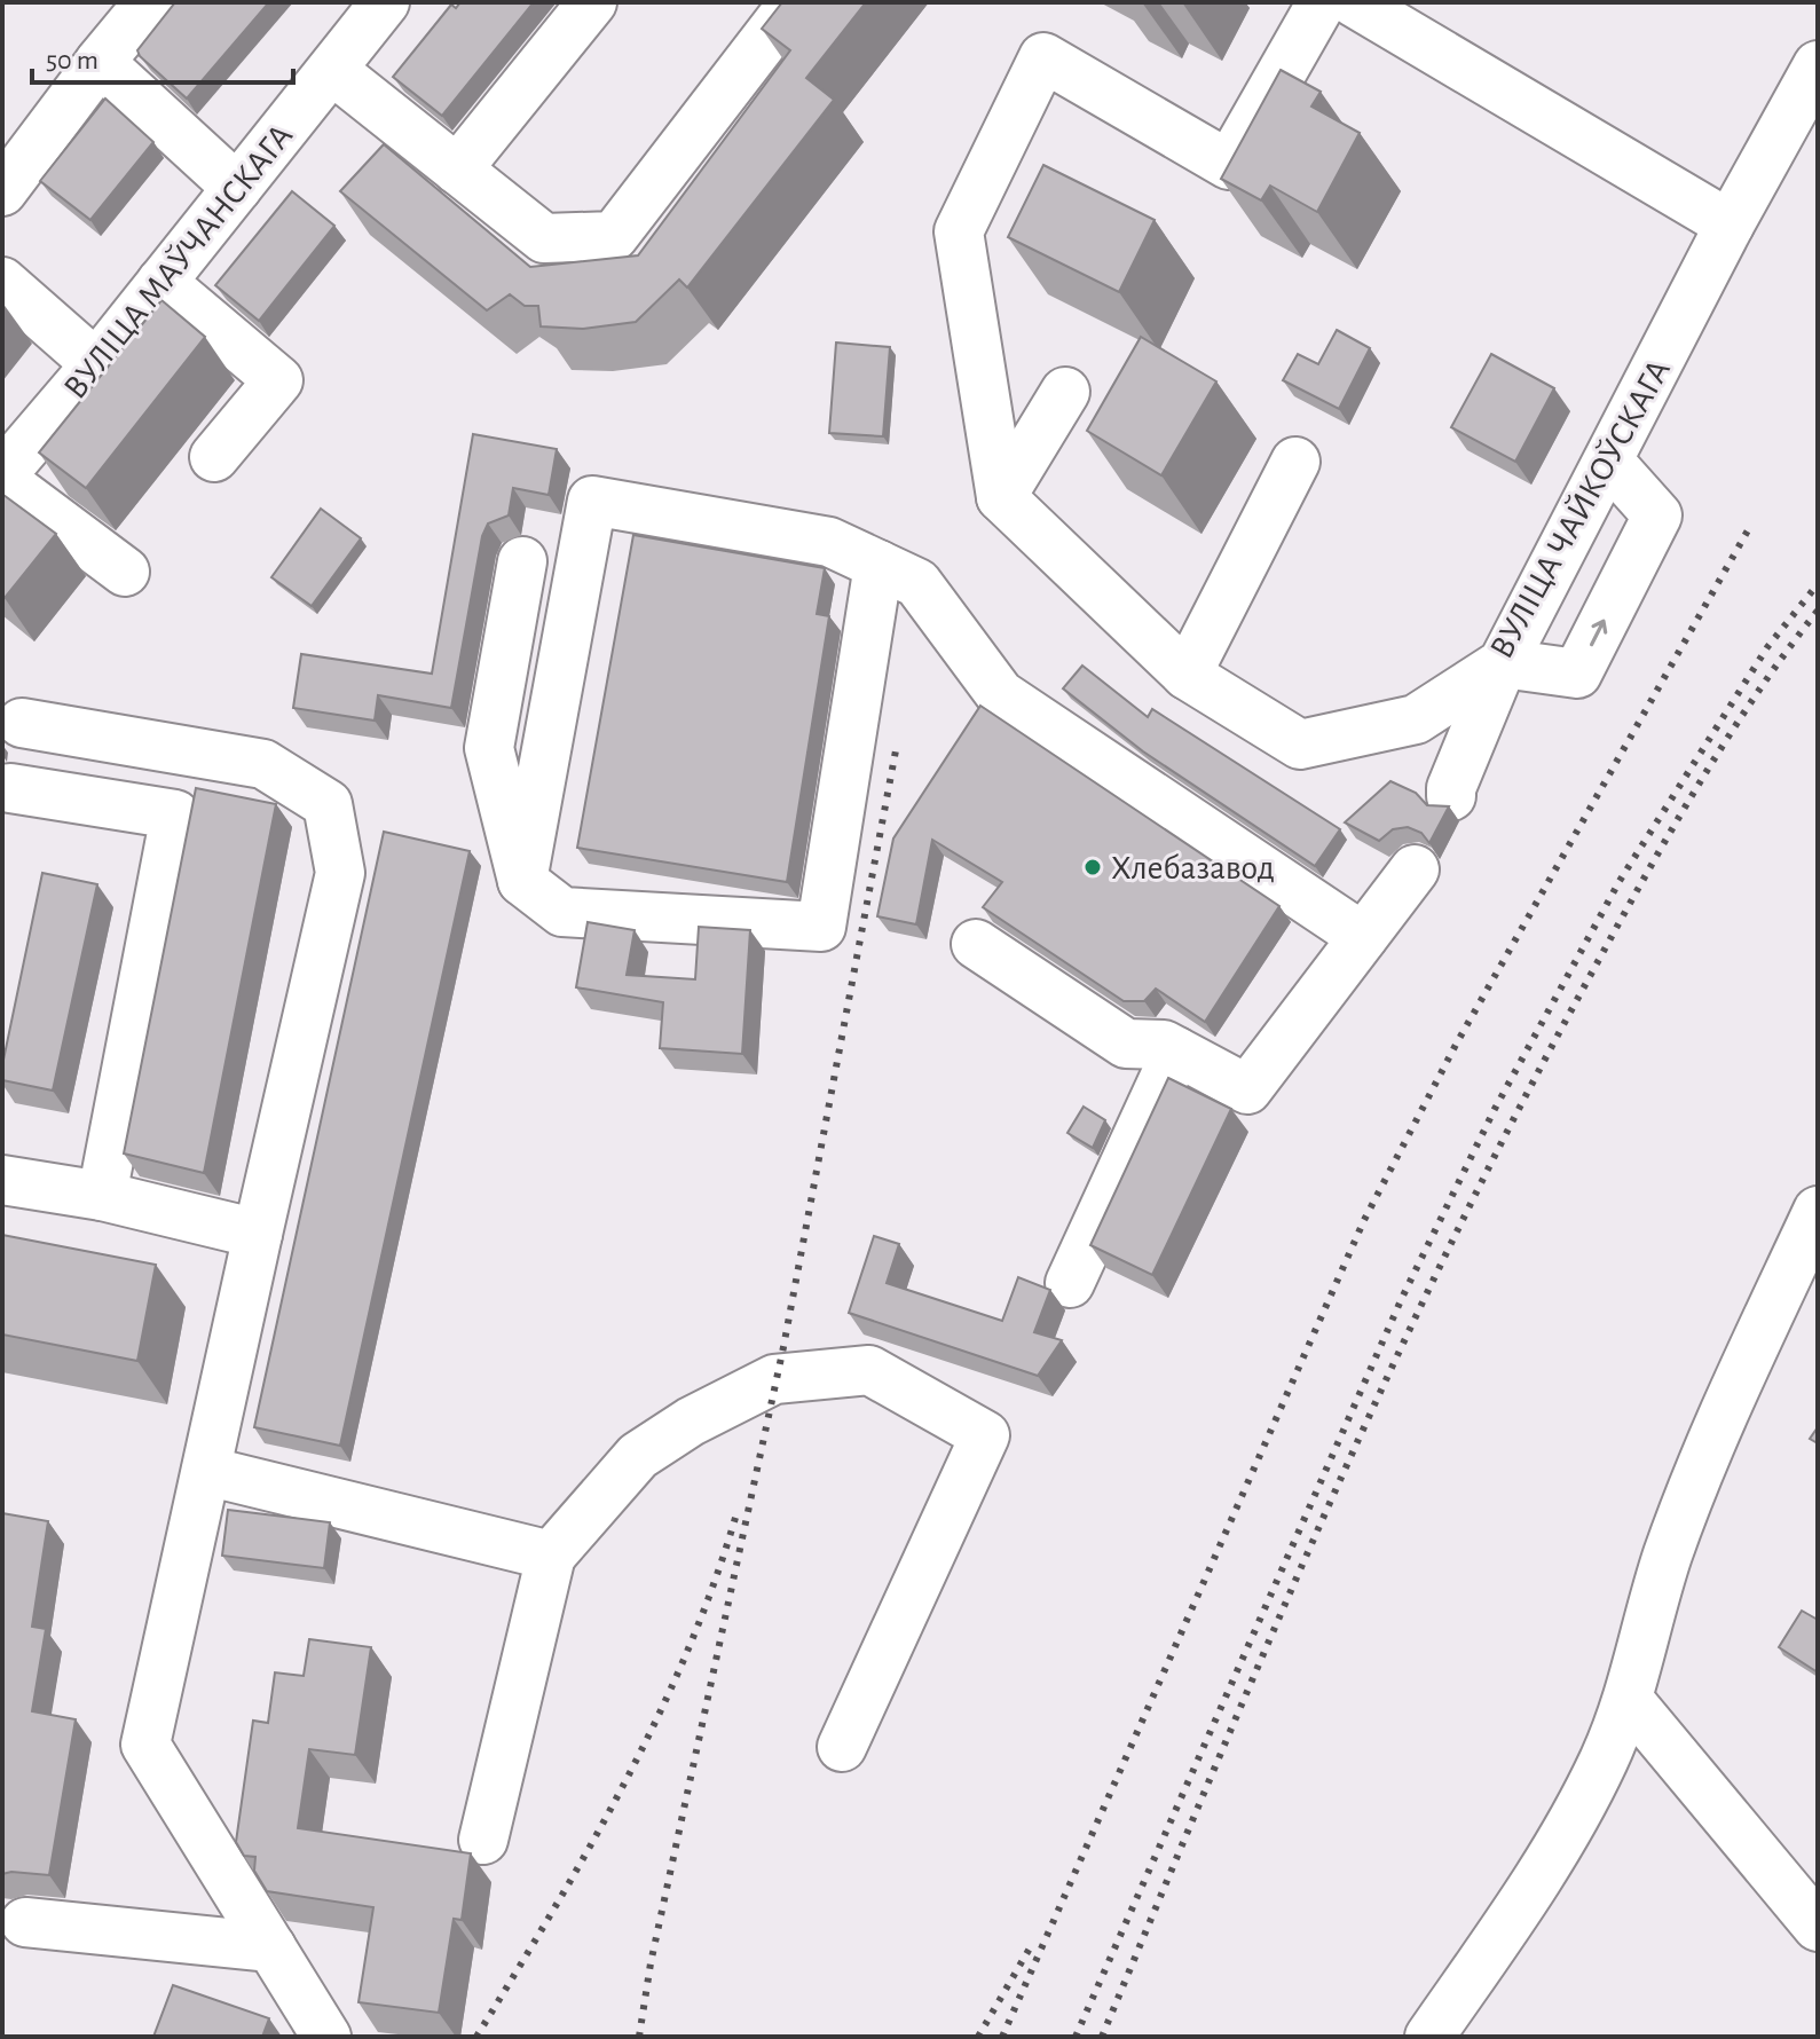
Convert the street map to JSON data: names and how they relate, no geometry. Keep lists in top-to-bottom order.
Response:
{
  "streets": {
    "street": ["ВУЛІЦА МАЎЧАНСКАГА", "ВУЛІЦА ЧАЙКОЎСКАГА"]
  },
  "places": ["Хлебазавод"],
  "scale_bar": "50 m"
}
